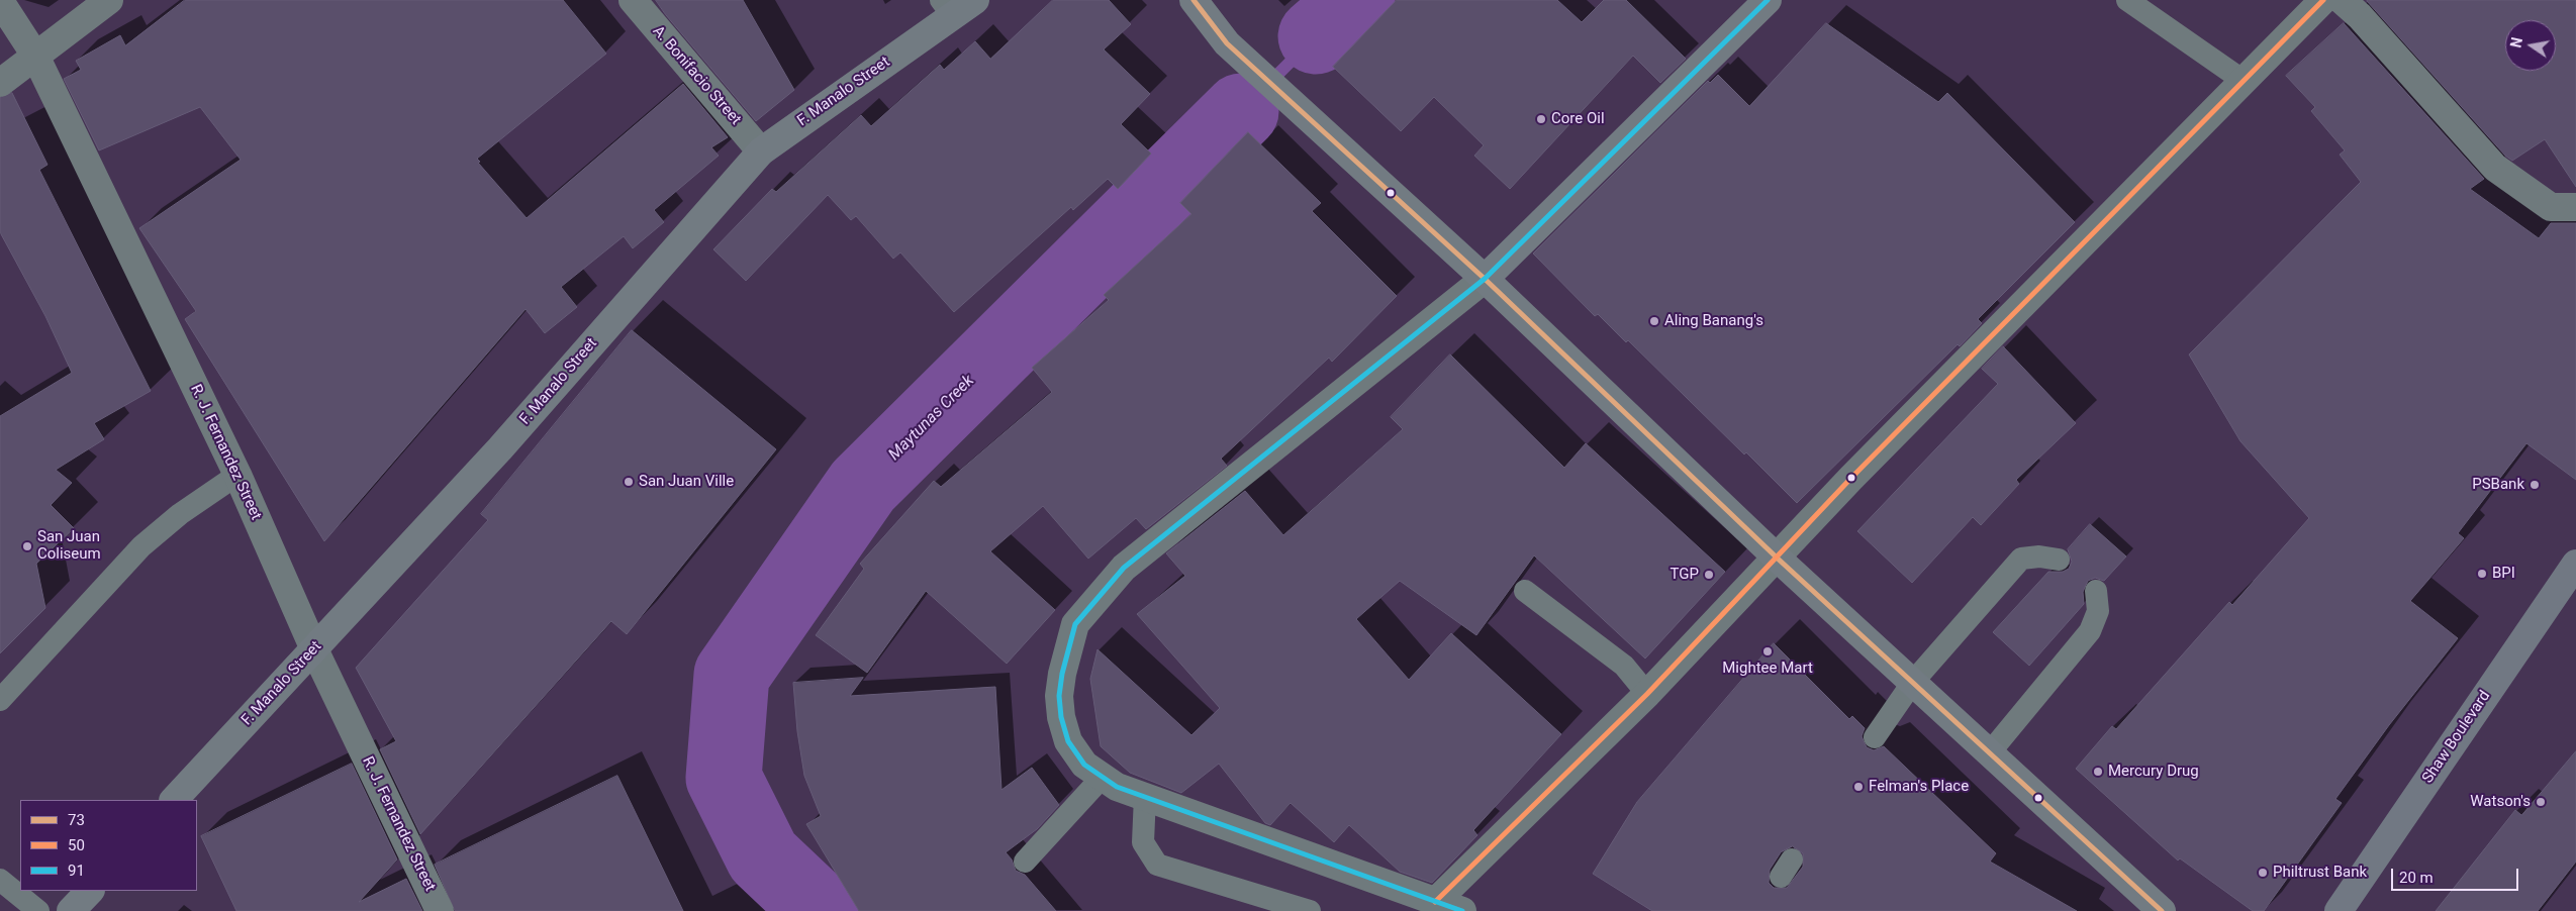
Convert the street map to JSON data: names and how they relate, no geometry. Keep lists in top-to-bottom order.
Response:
{
  "streets": {
    "main road": ["F. Manalo Street", "Shaw Boulevard"],
    "street": ["A. Bonifacio Street", "R. J. Fernandez Street"]
  },
  "crossings": [
    ["A. Bonifacio Street", "F. Manalo Street"],
    ["F. Manalo Street", "R. J. Fernandez Street"]
  ],
  "water": ["Maytunas Creek"],
  "places": [
    "Core Oil",
    "Aling Banang's",
    "San Juan Ville",
    "PSBank",
    "San Juan Coliseum",
    "BPI",
    "TGP",
    "Mightee Mart",
    "Mercury Drug",
    "Felman's Place",
    "Watson's",
    "Philtrust Bank"
  ],
  "lines": ["transit line 73", "transit line 50", "transit line 91"],
  "legend": ["73", "50", "91"],
  "scale_bar": "20 m",
  "north": "left"
}
